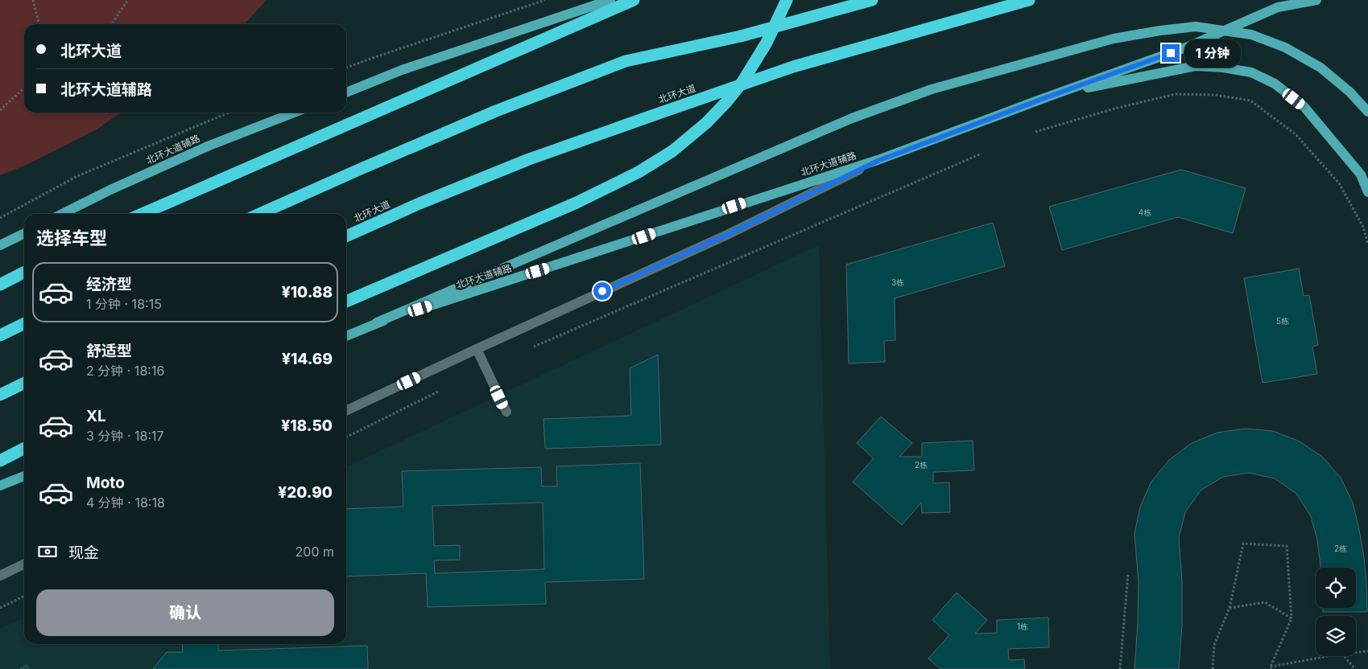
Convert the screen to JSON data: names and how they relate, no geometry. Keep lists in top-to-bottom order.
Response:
{
  "streets": {
    "highway": ["北环大道"],
    "main road": ["北环大道辅路"]
  },
  "house_numbers": [
    "4栋",
    "3栋",
    "5栋",
    "2栋",
    "2栋",
    "1栋"
  ],
  "page": {
    "banner": ["北环大道", "北环大道辅路"],
    "bubble": "1 分钟",
    "heading": "选择车型",
    "list": [
      {
        "name": "经济型",
        "note": "1 分钟 · 18:15",
        "value": "¥10.88"
      },
      {
        "name": "舒适型",
        "note": "2 分钟 · 18:16",
        "value": "¥14.69"
      },
      {
        "name": "XL",
        "note": "3 分钟 · 18:17",
        "value": "¥18.50"
      },
      {
        "name": "Moto",
        "note": "4 分钟 · 18:18",
        "value": "¥20.90"
      }
    ],
    "pay": ["现金", "200 m"],
    "buttons": "确认"
  }
}
